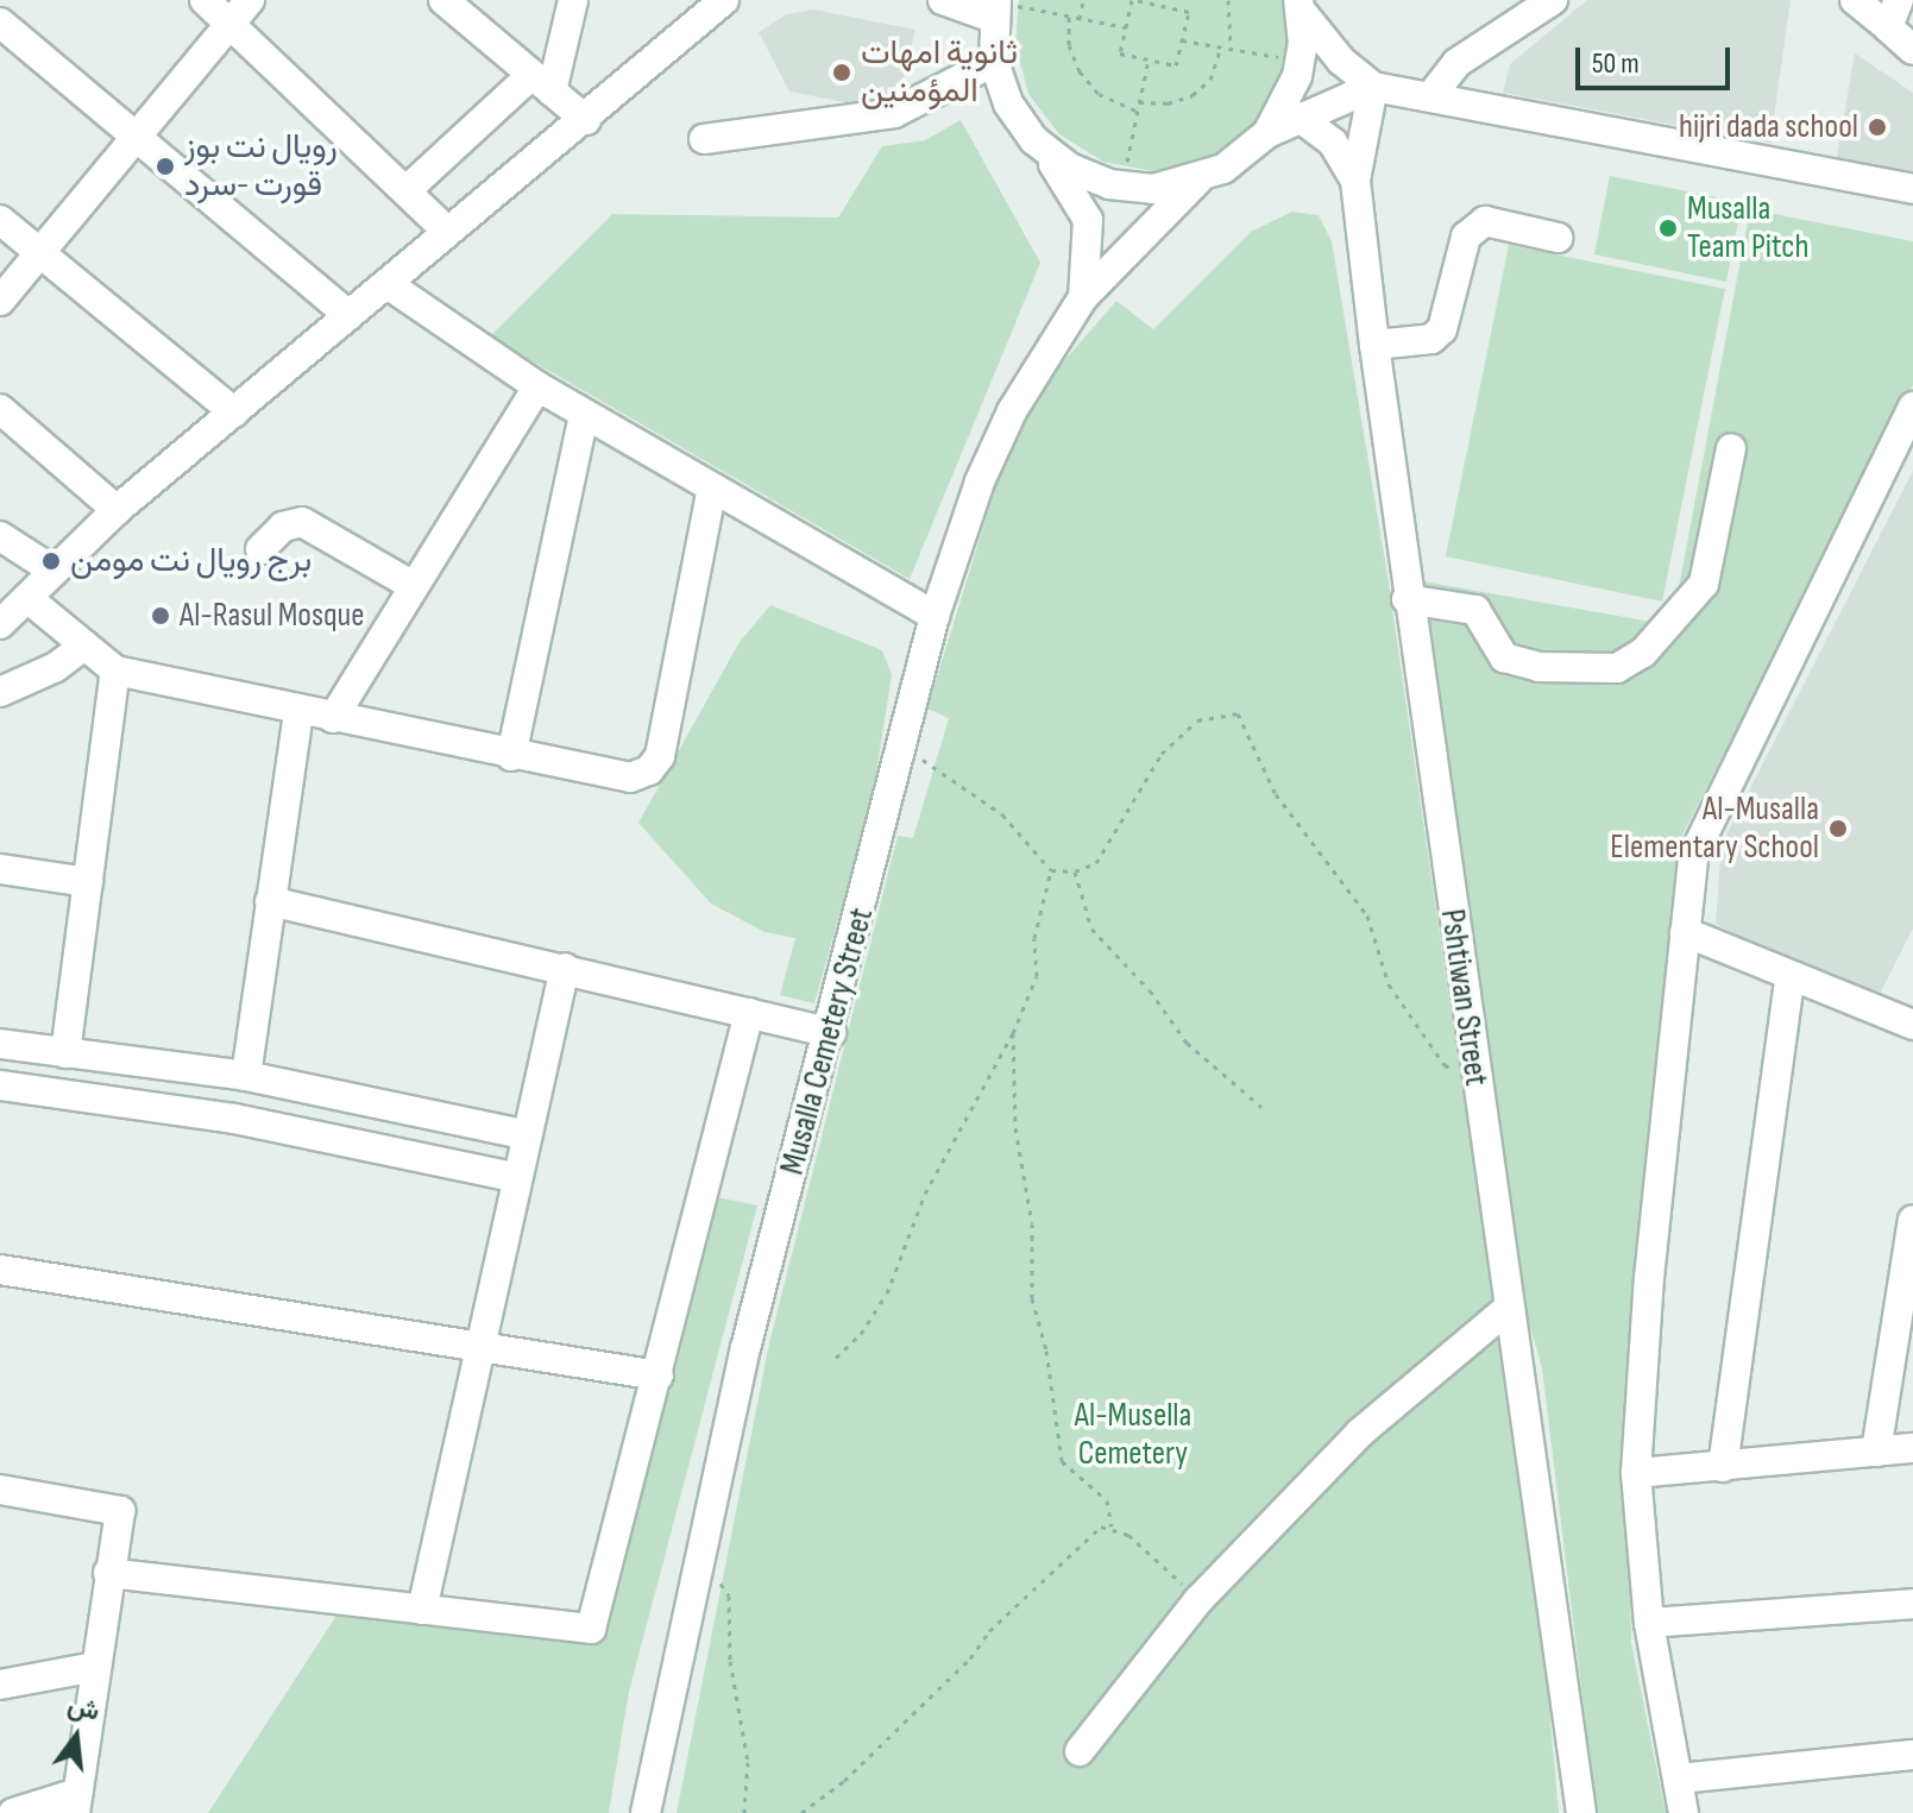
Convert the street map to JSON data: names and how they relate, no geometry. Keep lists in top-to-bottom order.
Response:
{
  "streets": {
    "street": ["Pshtiwan Street", "Musalla Cemetery Street"]
  },
  "parks": ["Al-Musella Cemetery"],
  "places": [
    "ثانوية امهات المؤمنين",
    "hijri dada school",
    "رويال نت بوز قورت -سرد",
    "Musalla Team Pitch",
    "برج رويال نت مومن",
    "Al-Rasul Mosque",
    "Al-Musalla Elementary School"
  ],
  "scale_bar": "50 m",
  "north": "top"
}
